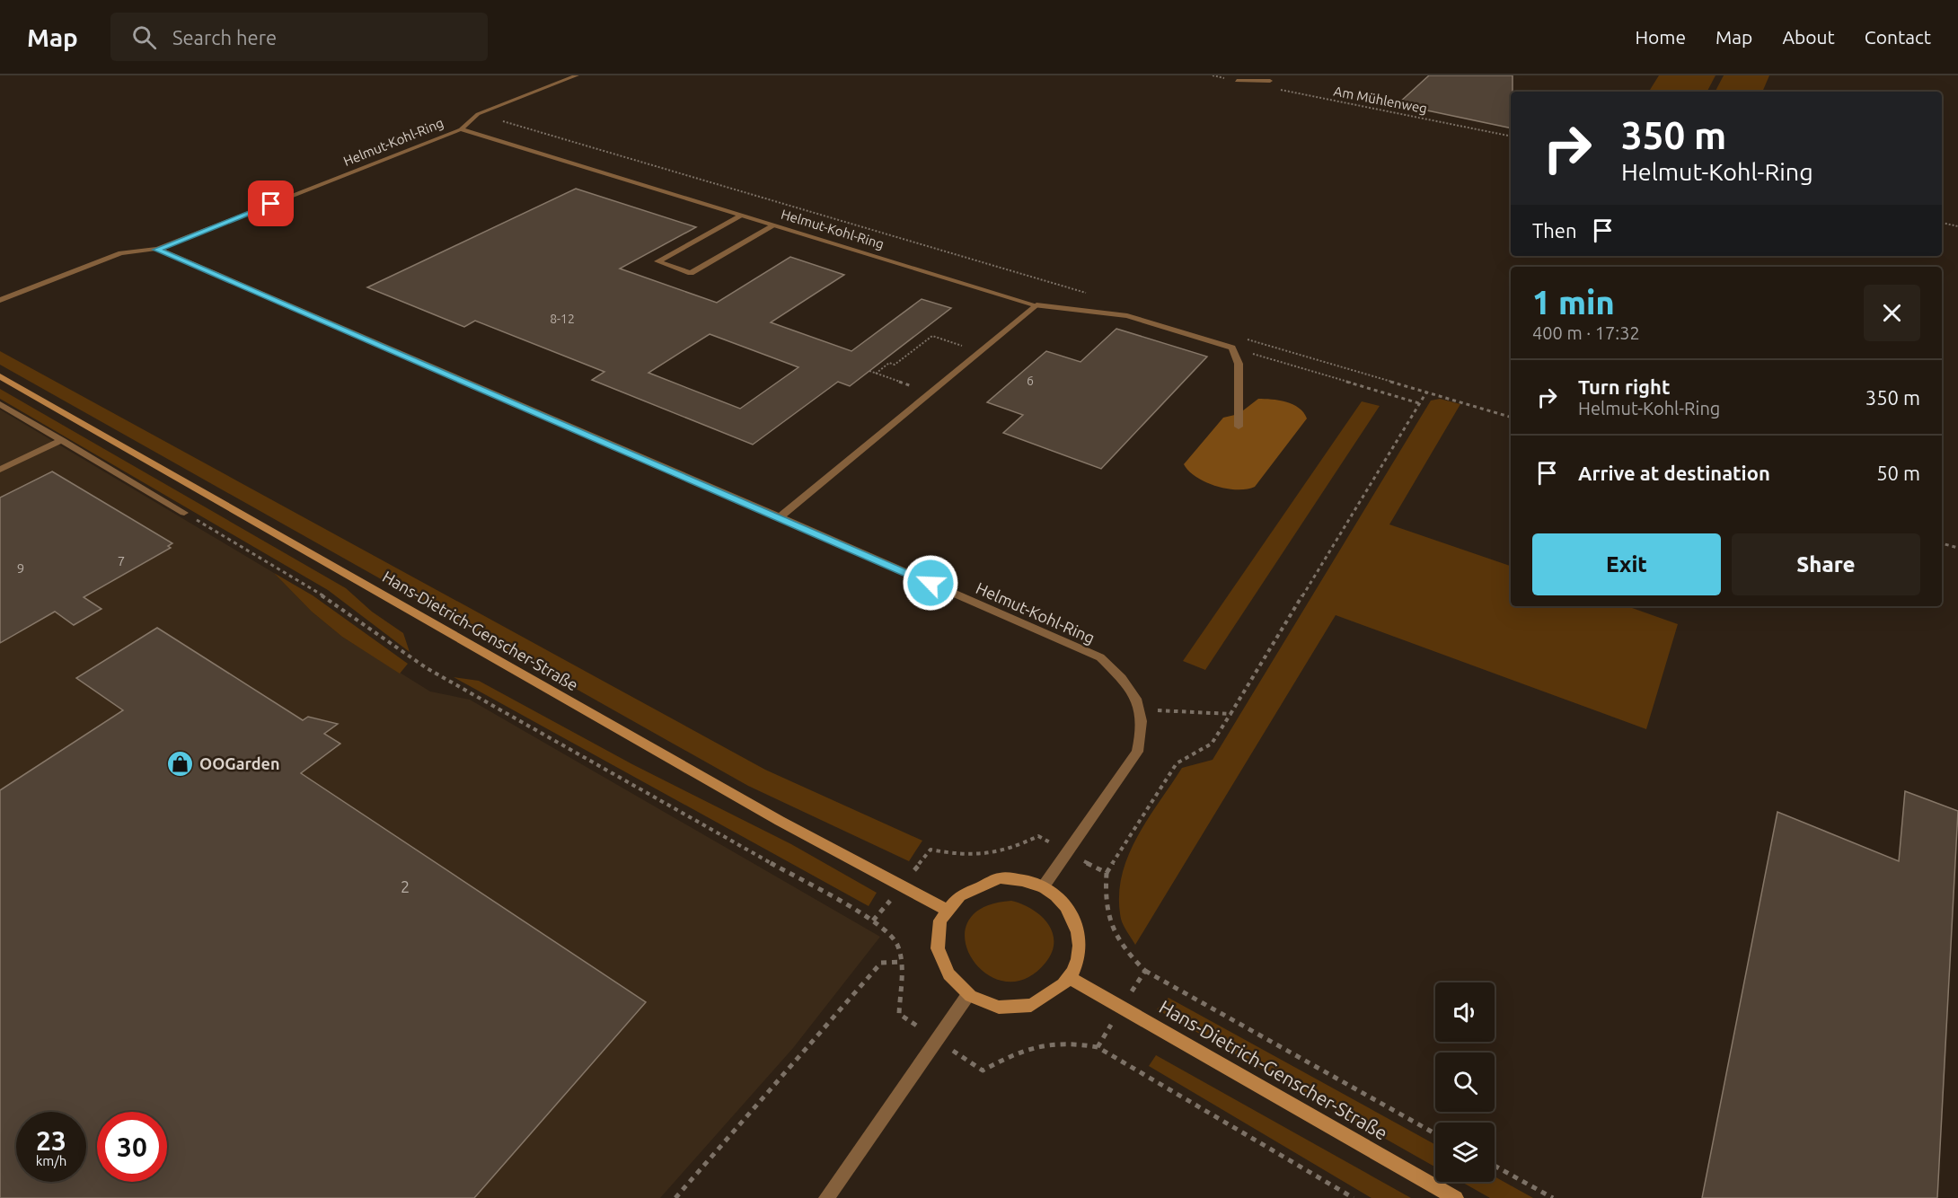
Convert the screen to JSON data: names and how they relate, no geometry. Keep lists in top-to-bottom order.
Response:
{
  "streets": {
    "street": ["Helmut-Kohl-Ring", "Hans-Dietrich-Genscher-Straße"],
    "path": ["Am Mühlenweg"]
  },
  "crossings": [
    ["Helmut-Kohl-Ring", "Hans-Dietrich-Genscher-Straße"]
  ],
  "places": {
    "shop": ["OOGarden"]
  },
  "house_numbers": [
    "8-12",
    "6",
    "7",
    "9",
    "2"
  ],
  "page": {
    "header": "Map",
    "search": "Search here",
    "nav": [
      "Home",
      "Map",
      "About",
      "Contact"
    ],
    "turn": ["350 m", "Helmut-Kohl-Ring"],
    "then": "Then",
    "heading": ["1 min", "400 m · 17:32"],
    "list": [
      {
        "name": "Turn right",
        "note": "Helmut-Kohl-Ring",
        "value": "350 m"
      },
      {
        "name": "Arrive at destination",
        "value": "50 m"
      }
    ],
    "buttons": ["Exit", "Share"],
    "speed": "23 km/h",
    "limit": "30"
  }
}
